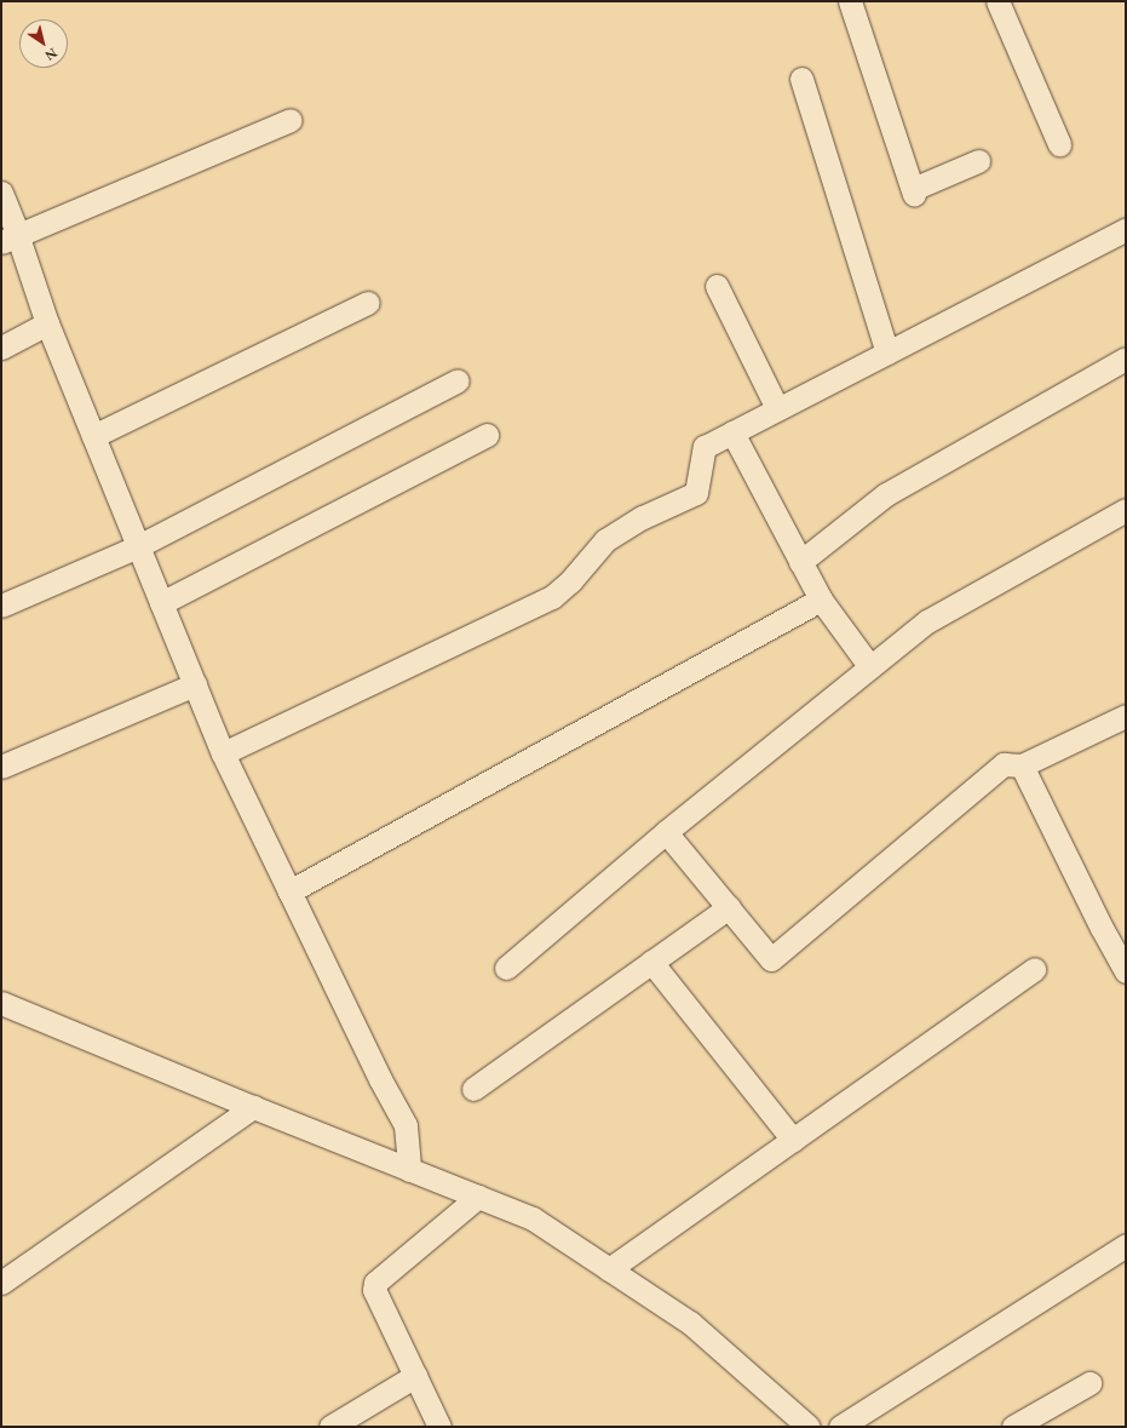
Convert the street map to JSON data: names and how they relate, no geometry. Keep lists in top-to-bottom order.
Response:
{
  "north": "bottom right"
}
